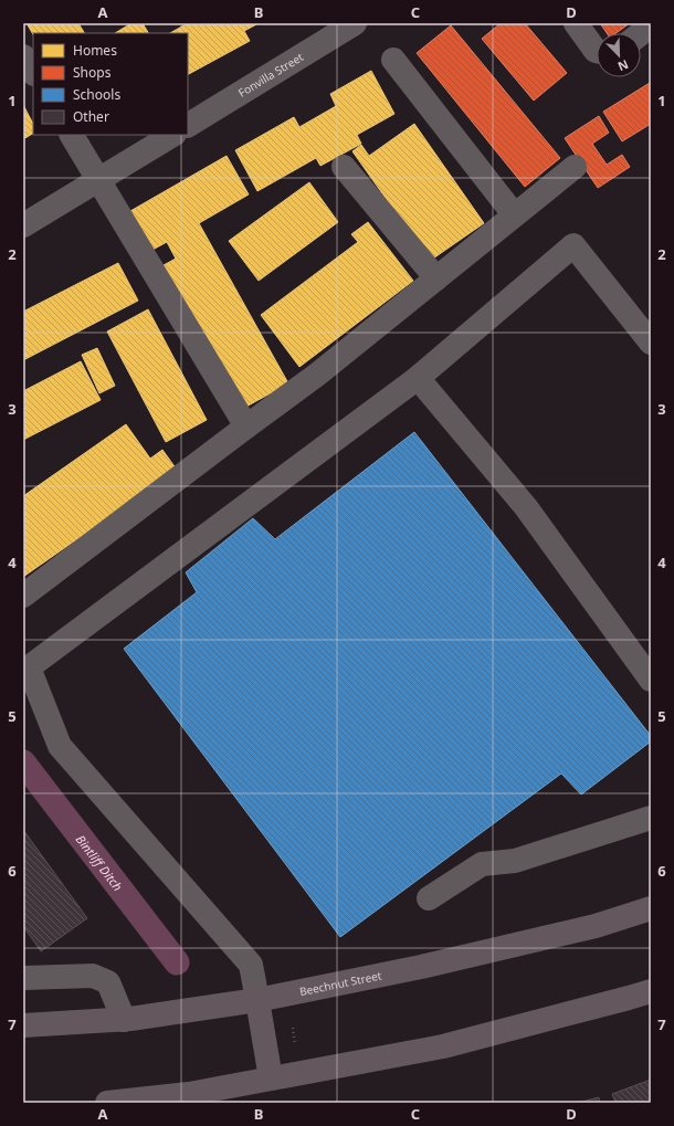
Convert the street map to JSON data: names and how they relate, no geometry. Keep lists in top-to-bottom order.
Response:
{
  "streets": {
    "main road": ["Beechnut Street"],
    "street": ["Fonvilla Street"]
  },
  "water": ["Bintliff Ditch"],
  "legend": [
    "Homes",
    "Shops",
    "Schools",
    "Other"
  ],
  "north": "bottom right",
  "grid": {
    "columns": [
      "A",
      "B",
      "C",
      "D"
    ],
    "rows": [
      "1",
      "2",
      "3",
      "4",
      "5",
      "6",
      "7"
    ]
  }
}
